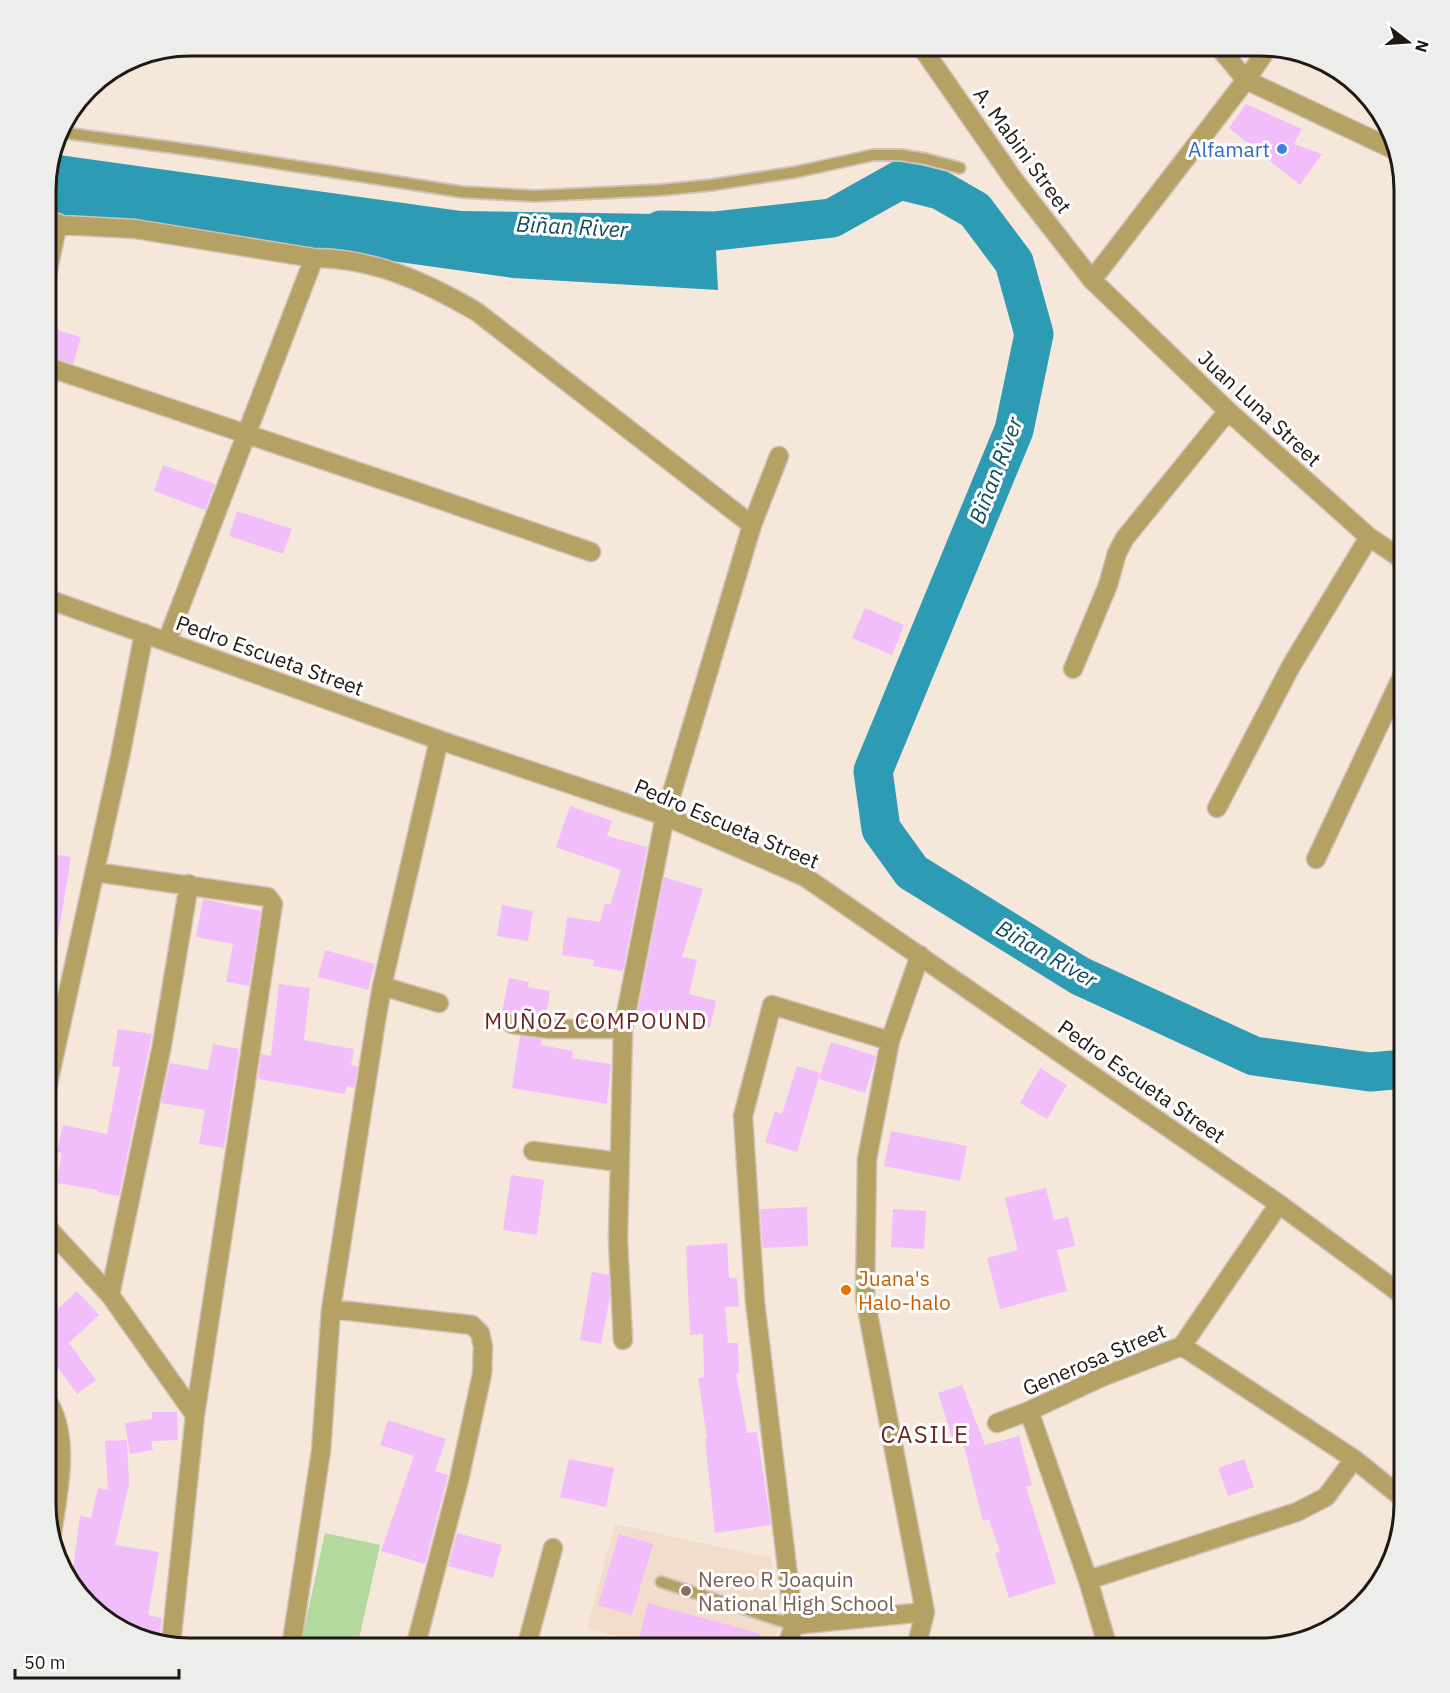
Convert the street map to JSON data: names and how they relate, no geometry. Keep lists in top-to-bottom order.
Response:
{
  "streets": {
    "street": [
      "A. Mabini Street",
      "Juan Luna Street",
      "Pedro Escueta Street",
      "Generosa Street"
    ]
  },
  "crossings": [
    ["A. Mabini Street", "Juan Luna Street"],
    ["Pedro Escueta Street", "Generosa Street"]
  ],
  "districts": ["MUÑOZ COMPOUND", "CASILE"],
  "water": ["Biñan River"],
  "places": ["Alfamart", "Juana's Halo-halo", "Nereo R Joaquin National High School"],
  "scale_bar": "50 m",
  "north": "right"
}
